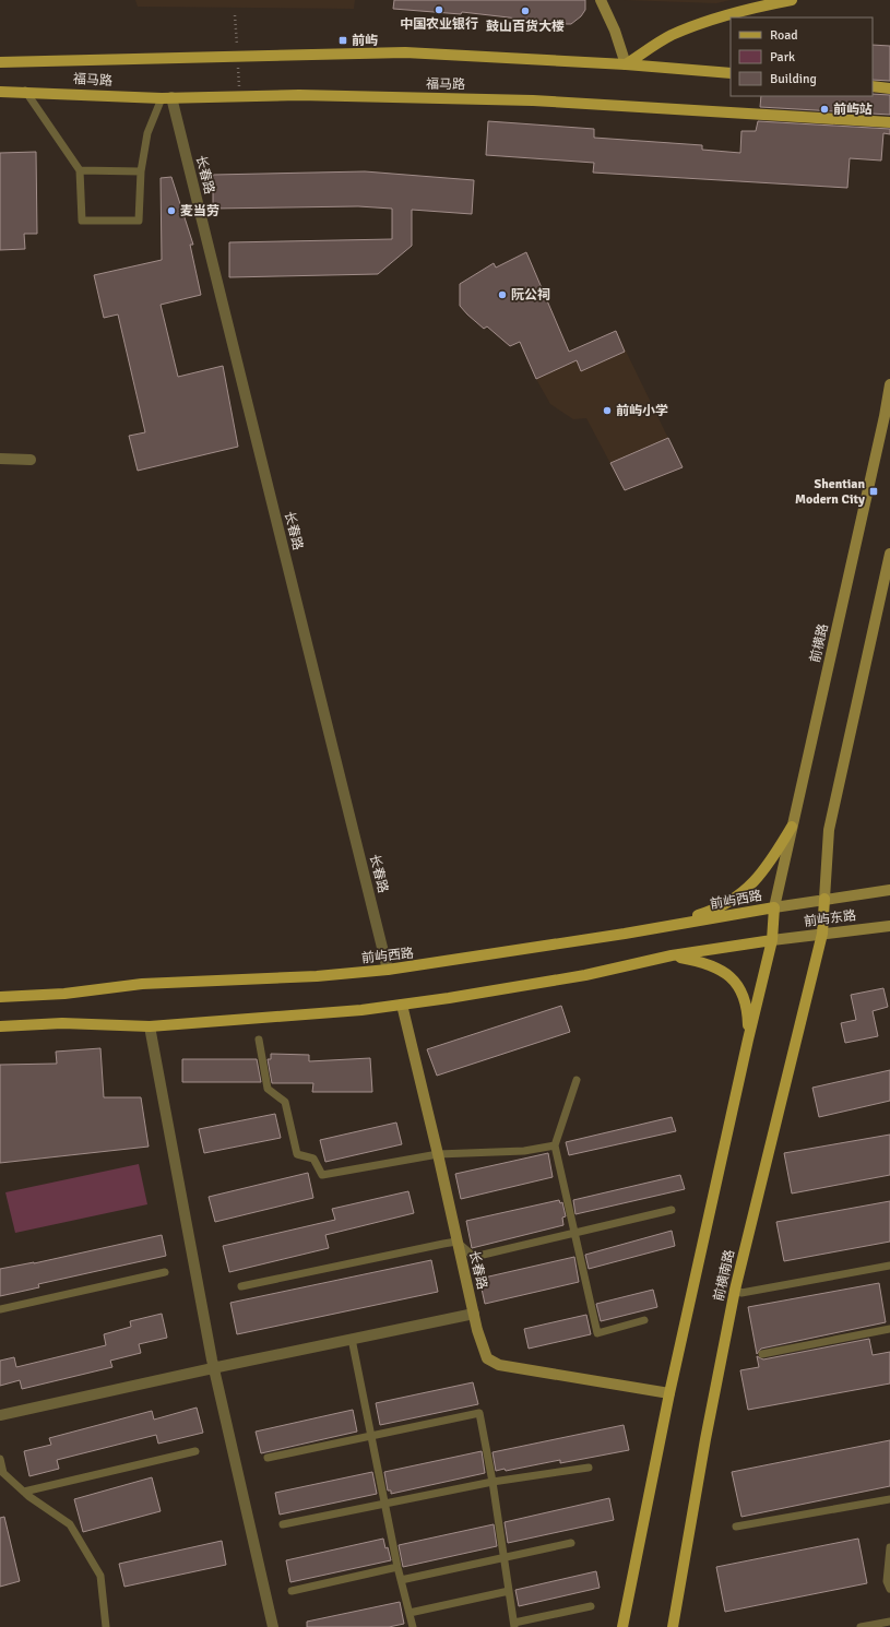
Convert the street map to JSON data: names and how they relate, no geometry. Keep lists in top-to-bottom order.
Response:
{
  "streets": {
    "main road": [
      "福马路",
      "长春路",
      "前横路",
      "前屿西路",
      "前屿东路",
      "前横南路"
    ]
  },
  "crossings": [
    ["福马路", "长春路"],
    ["长春路", "前屿西路"],
    ["前横路", "前屿西路"],
    ["前横路", "前屿东路"],
    ["前屿西路", "前屿东路"],
    ["前屿东路", "前横南路"]
  ],
  "places": {
    "other": [
      "中国农业银行",
      "鼓山百货大楼",
      "前屿站",
      "麦当劳",
      "阮公祠",
      "前屿小学"
    ],
    "transit": ["前屿", "Shentian Modern City"]
  },
  "legend": ["Road", "Park", "Building"]
}
